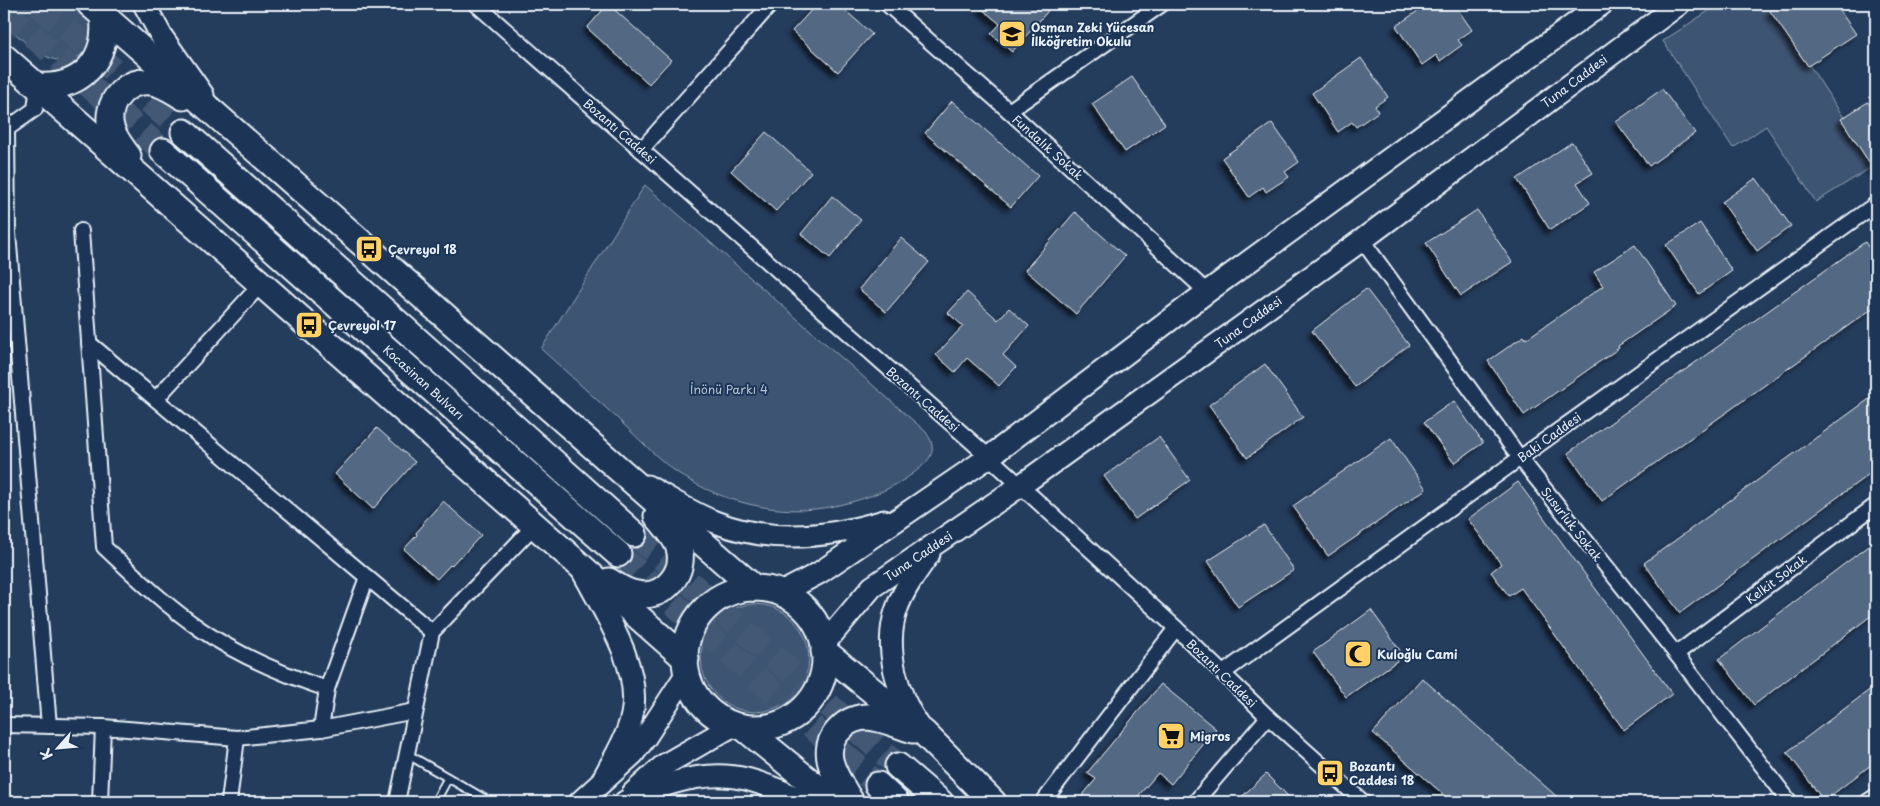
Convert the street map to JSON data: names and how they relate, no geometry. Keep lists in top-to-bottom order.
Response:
{
  "streets": {
    "highway": ["Kocasinan Bulvarı"],
    "main road": ["Tuna Caddesi"],
    "street": [
      "Bozantı Caddesi",
      "Fundalık Sokak",
      "Baki Caddesi",
      "Susurluk Sokak",
      "Kelkit Sokak"
    ]
  },
  "crossings": [
    ["Tuna Caddesi", "Bozantı Caddesi"],
    ["Tuna Caddesi", "Susurluk Sokak"],
    ["Bozantı Caddesi", "Baki Caddesi"],
    ["Baki Caddesi", "Susurluk Sokak"],
    ["Susurluk Sokak", "Kelkit Sokak"]
  ],
  "parks": ["İnönü Parkı 4"],
  "places": {
    "school or university": ["Osman Zeki Yücesan İlköğretim Okulu"],
    "bus stop": ["Çevreyol 18", "Çevreyol 17", "Bozantı Caddesi 18"],
    "mosque": ["Kuloğlu Cami"],
    "supermarket": ["Migros"]
  },
  "north": "bottom left"
}
